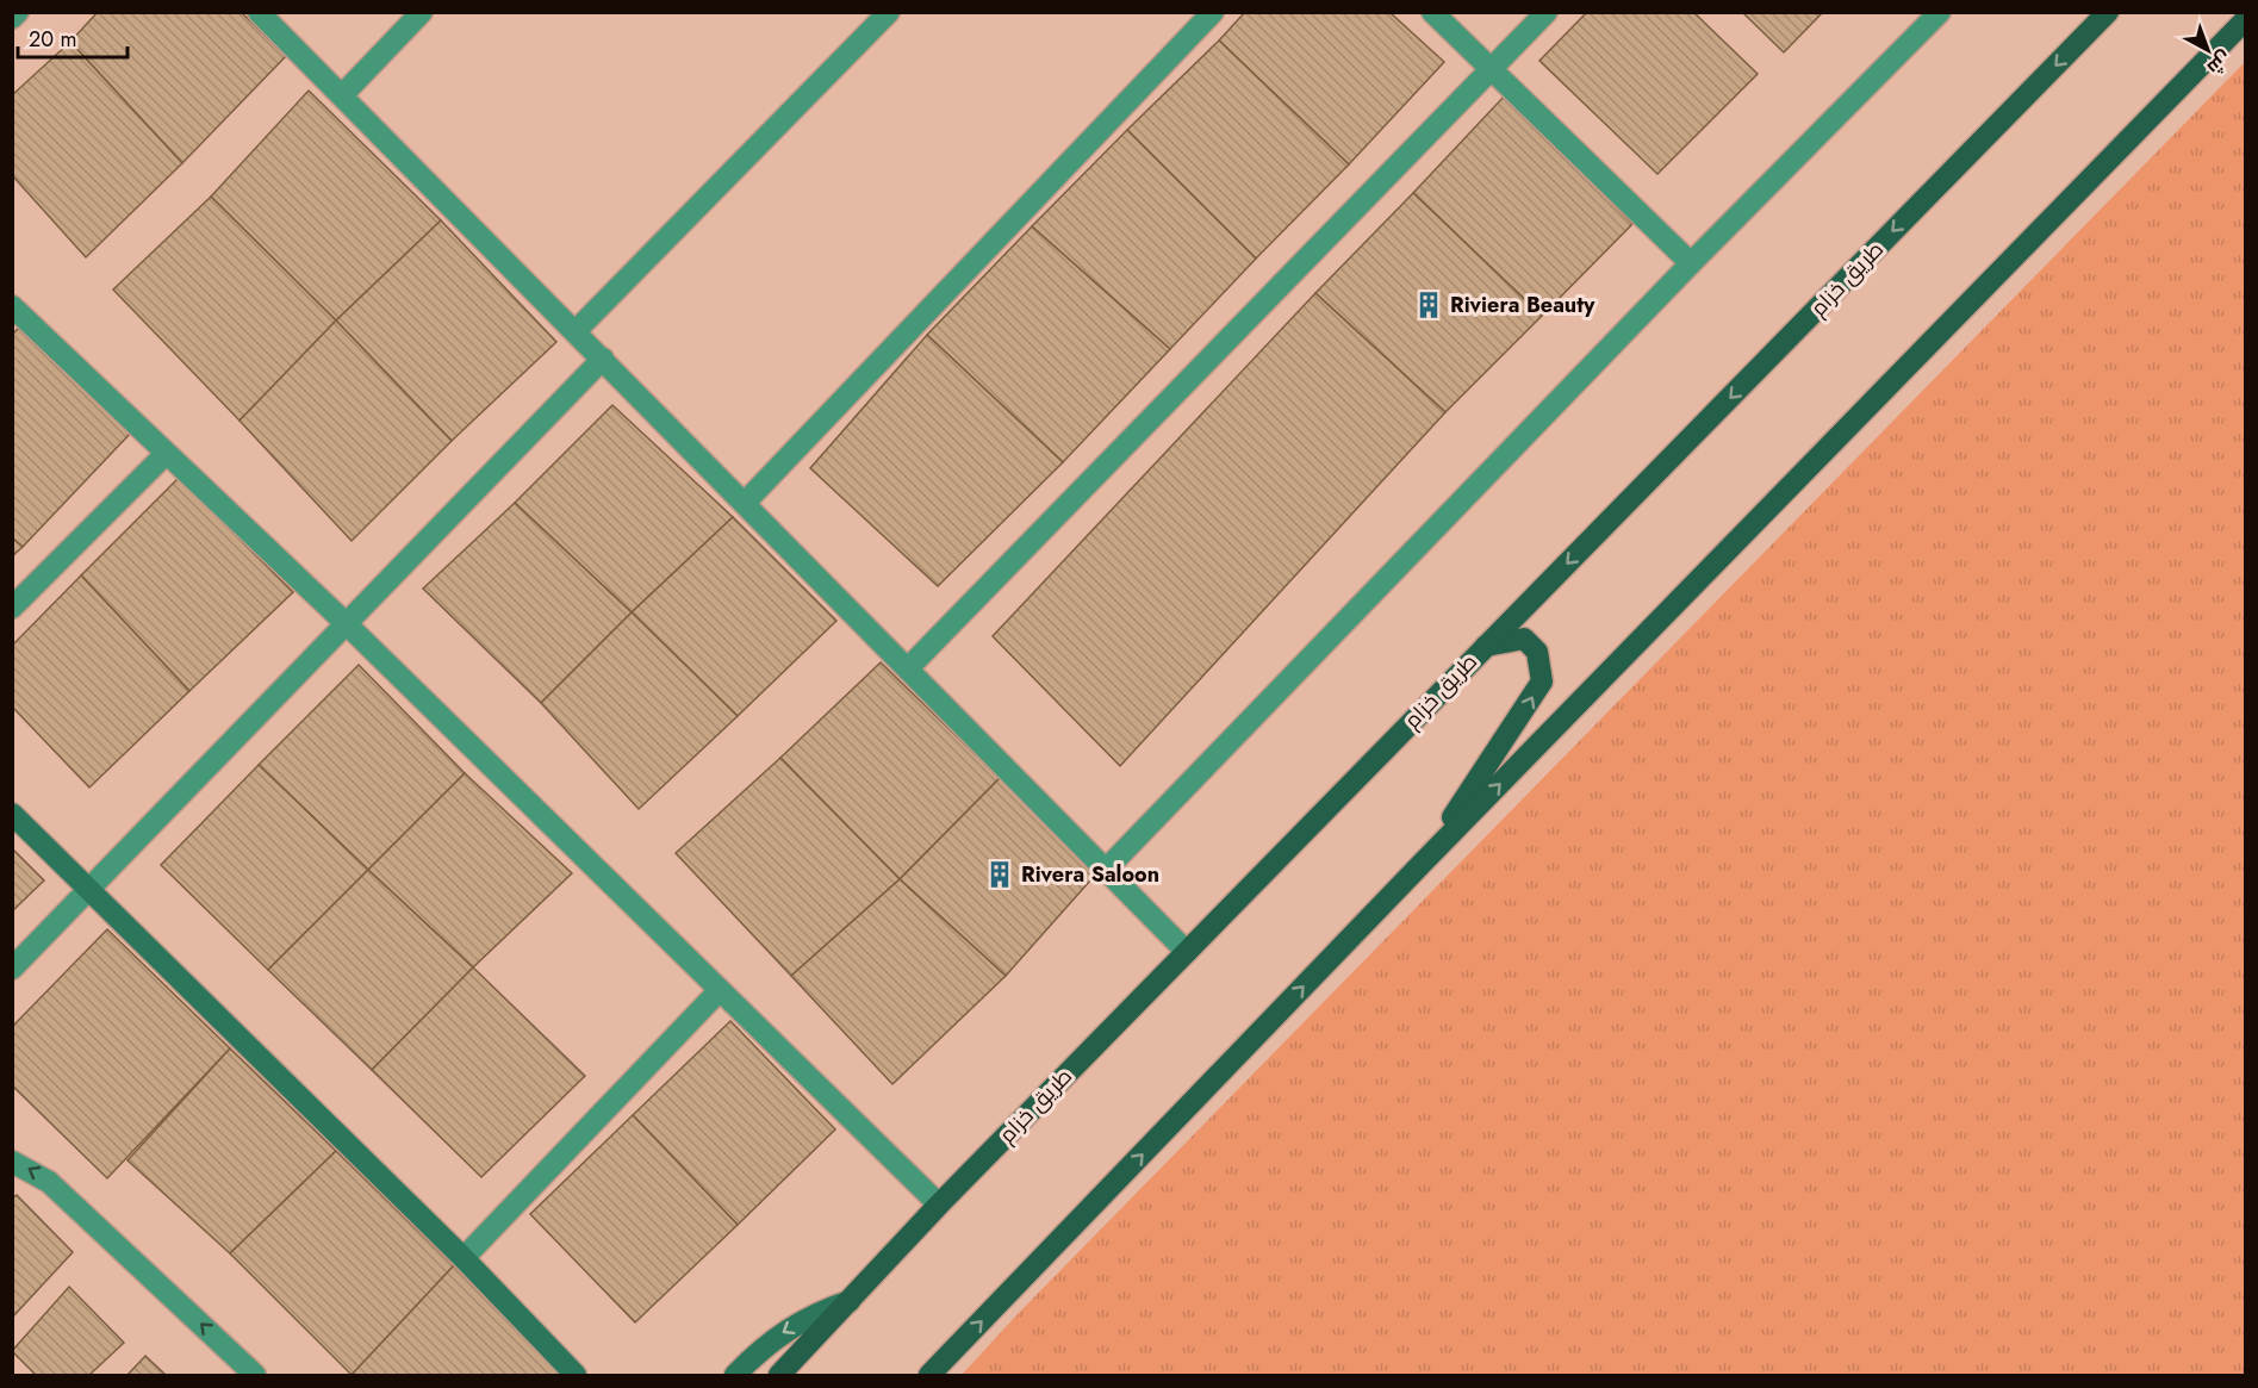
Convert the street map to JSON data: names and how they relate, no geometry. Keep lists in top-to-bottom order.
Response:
{
  "streets": {
    "main road": ["طريق خزام"]
  },
  "places": {
    "building": ["Riviera Beauty", "Rivera Saloon"]
  },
  "scale_bar": "20 m",
  "north": "bottom right"
}
